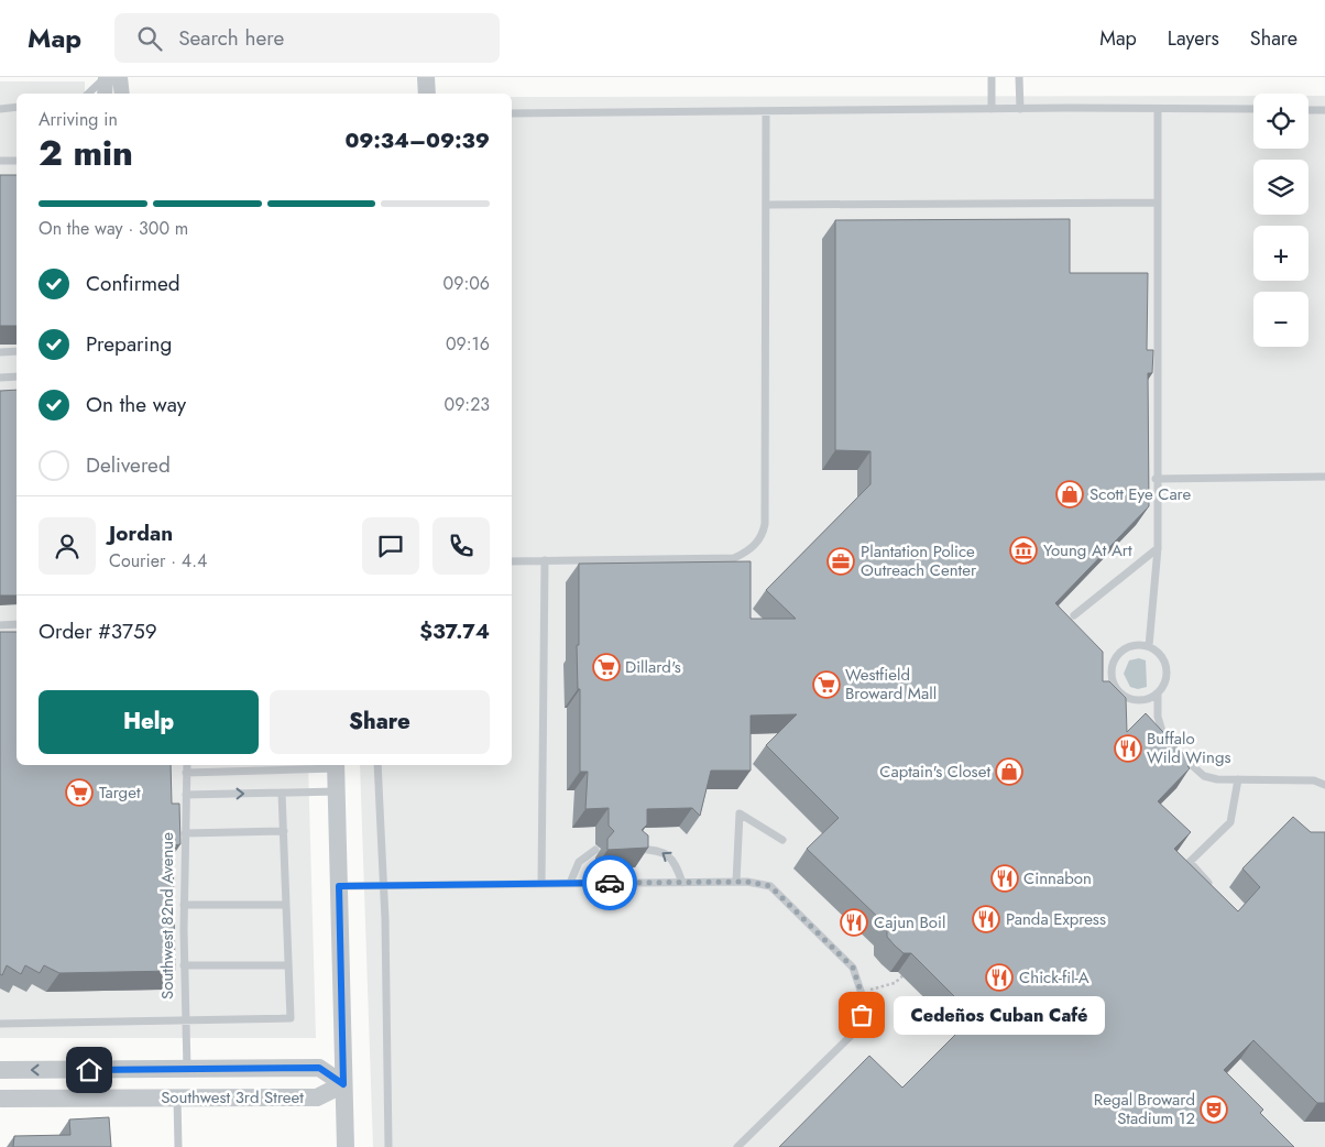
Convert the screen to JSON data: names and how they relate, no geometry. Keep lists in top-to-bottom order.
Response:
{
  "streets": {
    "street": ["Southwest 3rd Street"],
    "lane": ["Southwest 82nd Avenue"]
  },
  "crossings": [
    ["Southwest 82nd Avenue", "Southwest 3rd Street"]
  ],
  "places": {
    "shop": ["Scott Eye Care", "Captain's Closet"],
    "museum": ["Young At Art"],
    "office": ["Plantation Police Outreach Center"],
    "supermarket": ["Dillard's", "Westfield Broward Mall", "Target"],
    "restaurant": [
      "Buffalo Wild Wings",
      "Cinnabon",
      "Panda Express",
      "Cajun Boil",
      "Chick-fil-A"
    ],
    "other": ["Cedeños Cuban Café"],
    "theatre": ["Regal Broward Stadium 12"]
  },
  "page": {
    "header": "Map",
    "search": "Search here",
    "nav": ["Map", "Layers", "Share"],
    "map_buttons": ["+", "−"],
    "heading": ["2 min", "Arriving in", "09:34–09:39"],
    "panel": [
      "Jordan",
      "Courier · 4.4",
      "Order #3759",
      "$37.74"
    ],
    "bar": "On the way · 300 m",
    "list": [
      ["Confirmed", "09:06"],
      ["Preparing", "09:16"],
      ["On the way", "09:23"],
      "Delivered"
    ],
    "buttons": ["Help", "Share"],
    "bubble": "Cedeños Cuban Café"
  }
}
